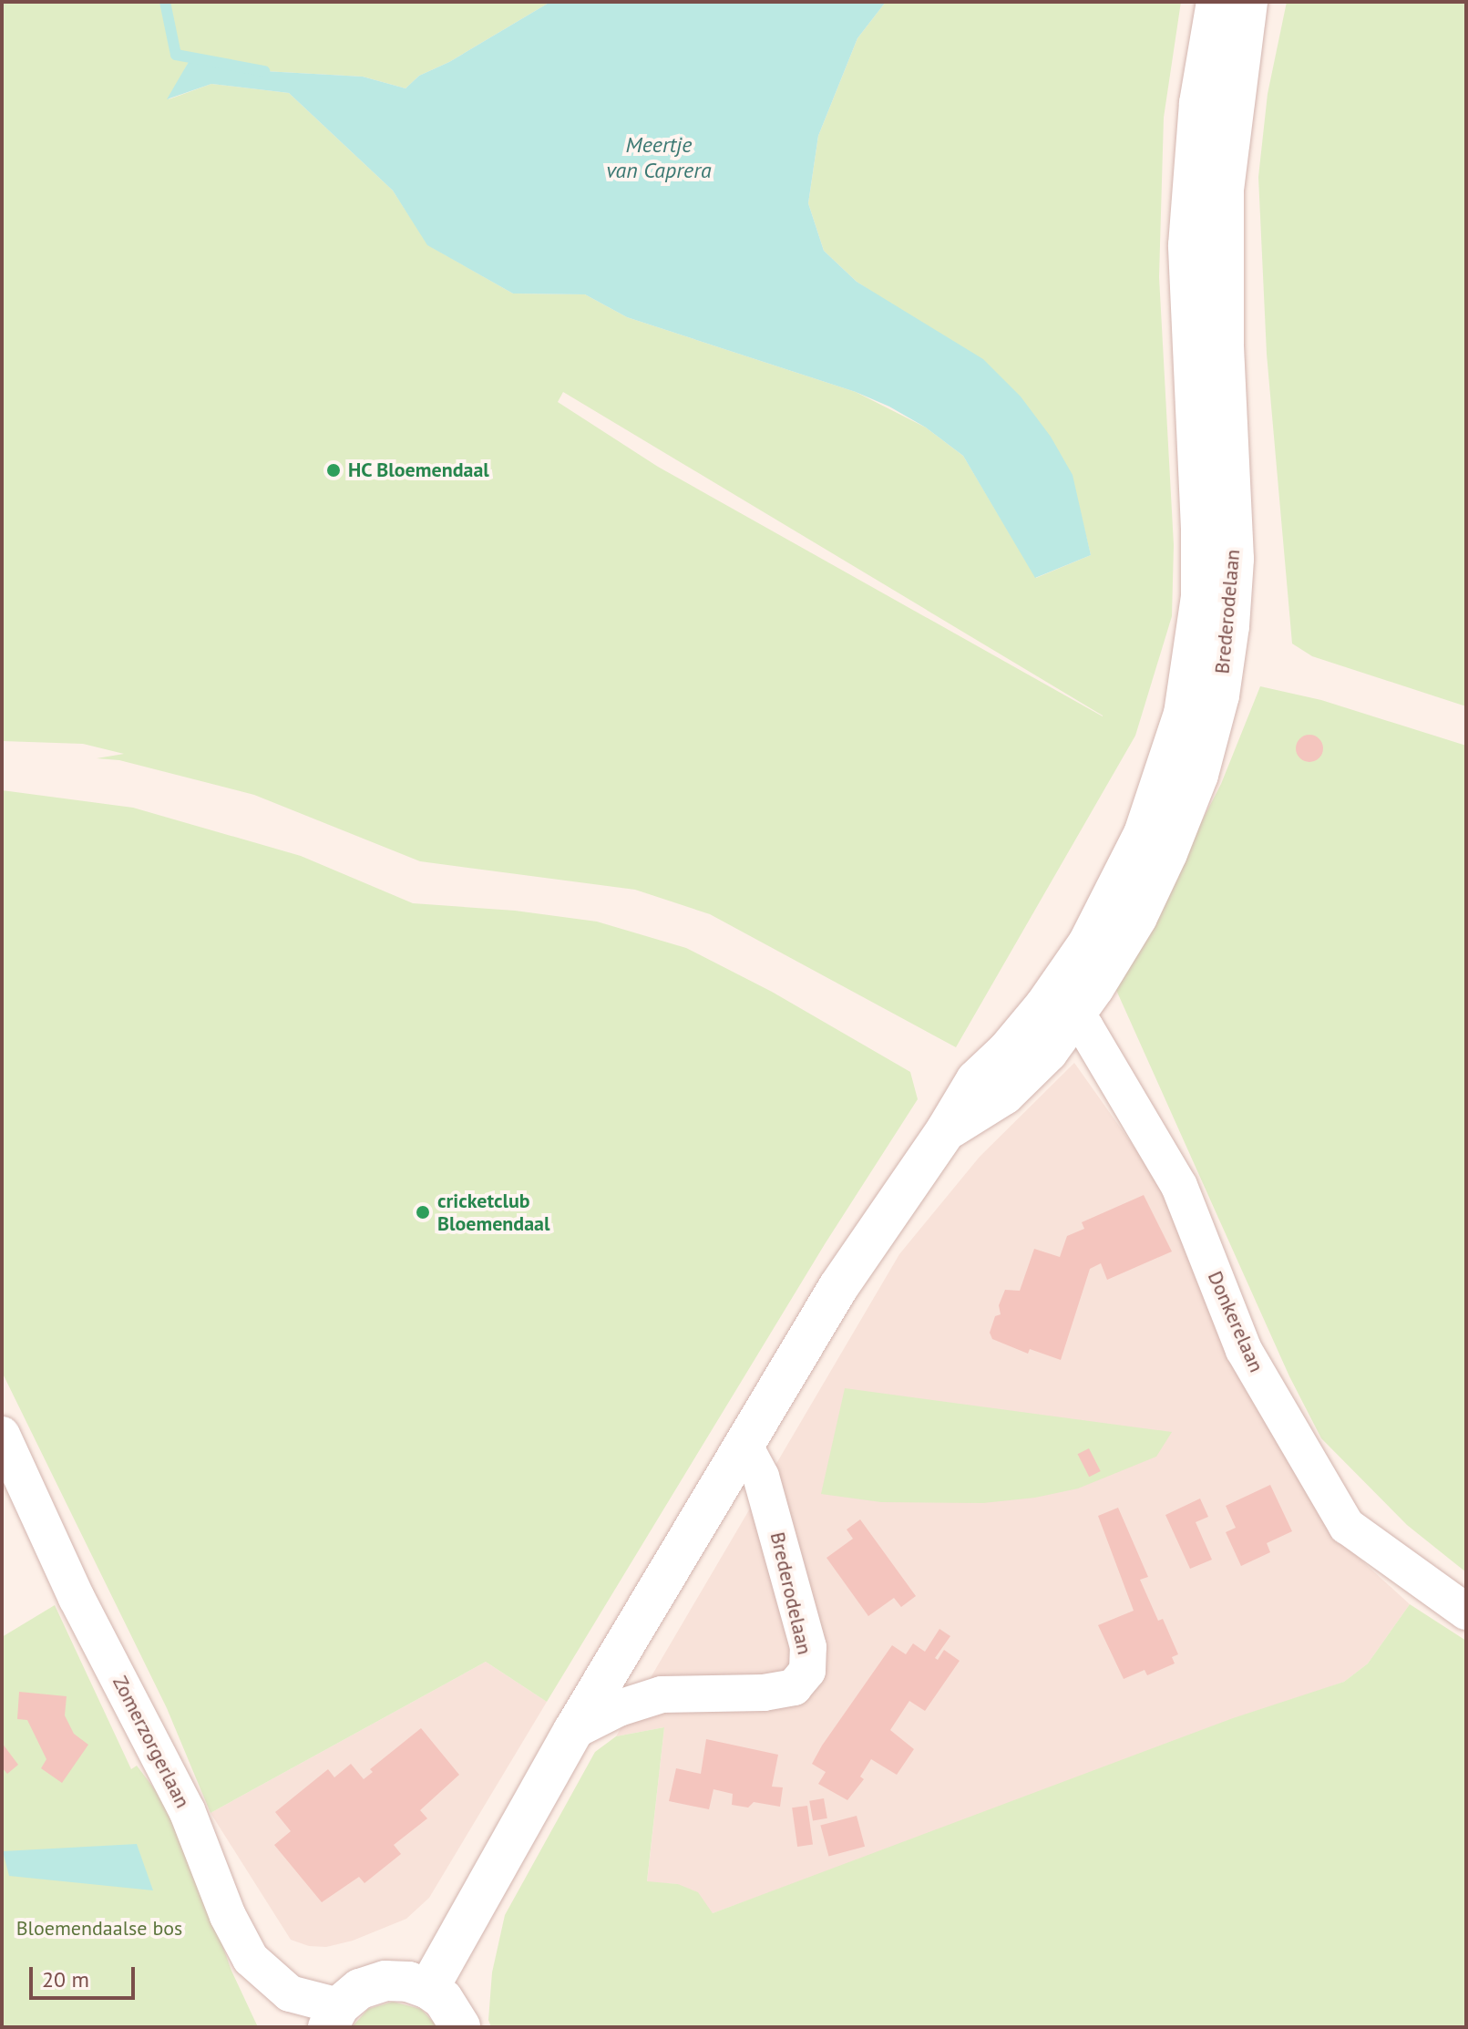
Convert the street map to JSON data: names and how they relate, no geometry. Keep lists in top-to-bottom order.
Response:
{
  "streets": {
    "street": ["Brederodelaan", "Donkerelaan", "Zomerzorgerlaan"]
  },
  "crossings": [
    ["Brederodelaan", "Donkerelaan"]
  ],
  "water": ["Meertje van Caprera"],
  "parks": ["Bloemendaalse bos"],
  "places": ["HC Bloemendaal", "cricketclub Bloemendaal"],
  "scale_bar": "20 m"
}
